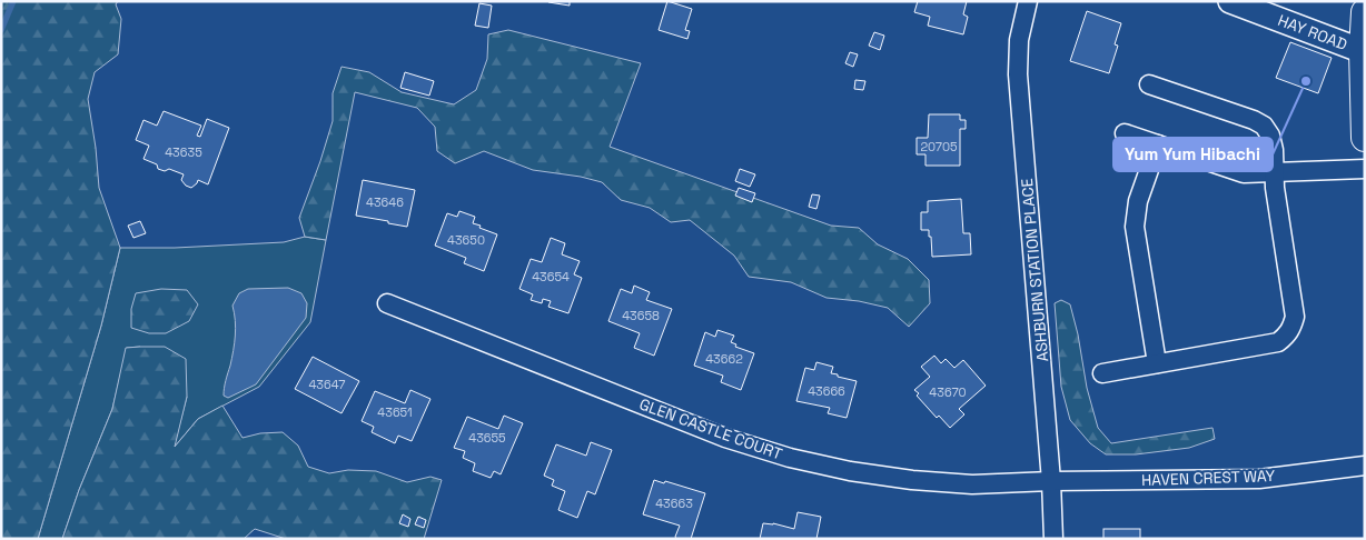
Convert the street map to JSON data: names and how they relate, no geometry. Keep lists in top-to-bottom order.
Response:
{
  "streets": {
    "street": [
      "HAY ROAD",
      "ASHBURN STATION PLACE",
      "GLEN CASTLE COURT",
      "HAVEN CREST WAY"
    ]
  },
  "crossings": [
    ["ASHBURN STATION PLACE", "GLEN CASTLE COURT"],
    ["ASHBURN STATION PLACE", "HAVEN CREST WAY"],
    ["GLEN CASTLE COURT", "HAVEN CREST WAY"]
  ],
  "places": ["Yum Yum Hibachi"],
  "house_numbers": [
    "20705",
    "43635",
    "43646",
    "43650",
    "43654",
    "43658",
    "43662",
    "43647",
    "43666",
    "43670",
    "43651",
    "43655",
    "43663"
  ]
}
